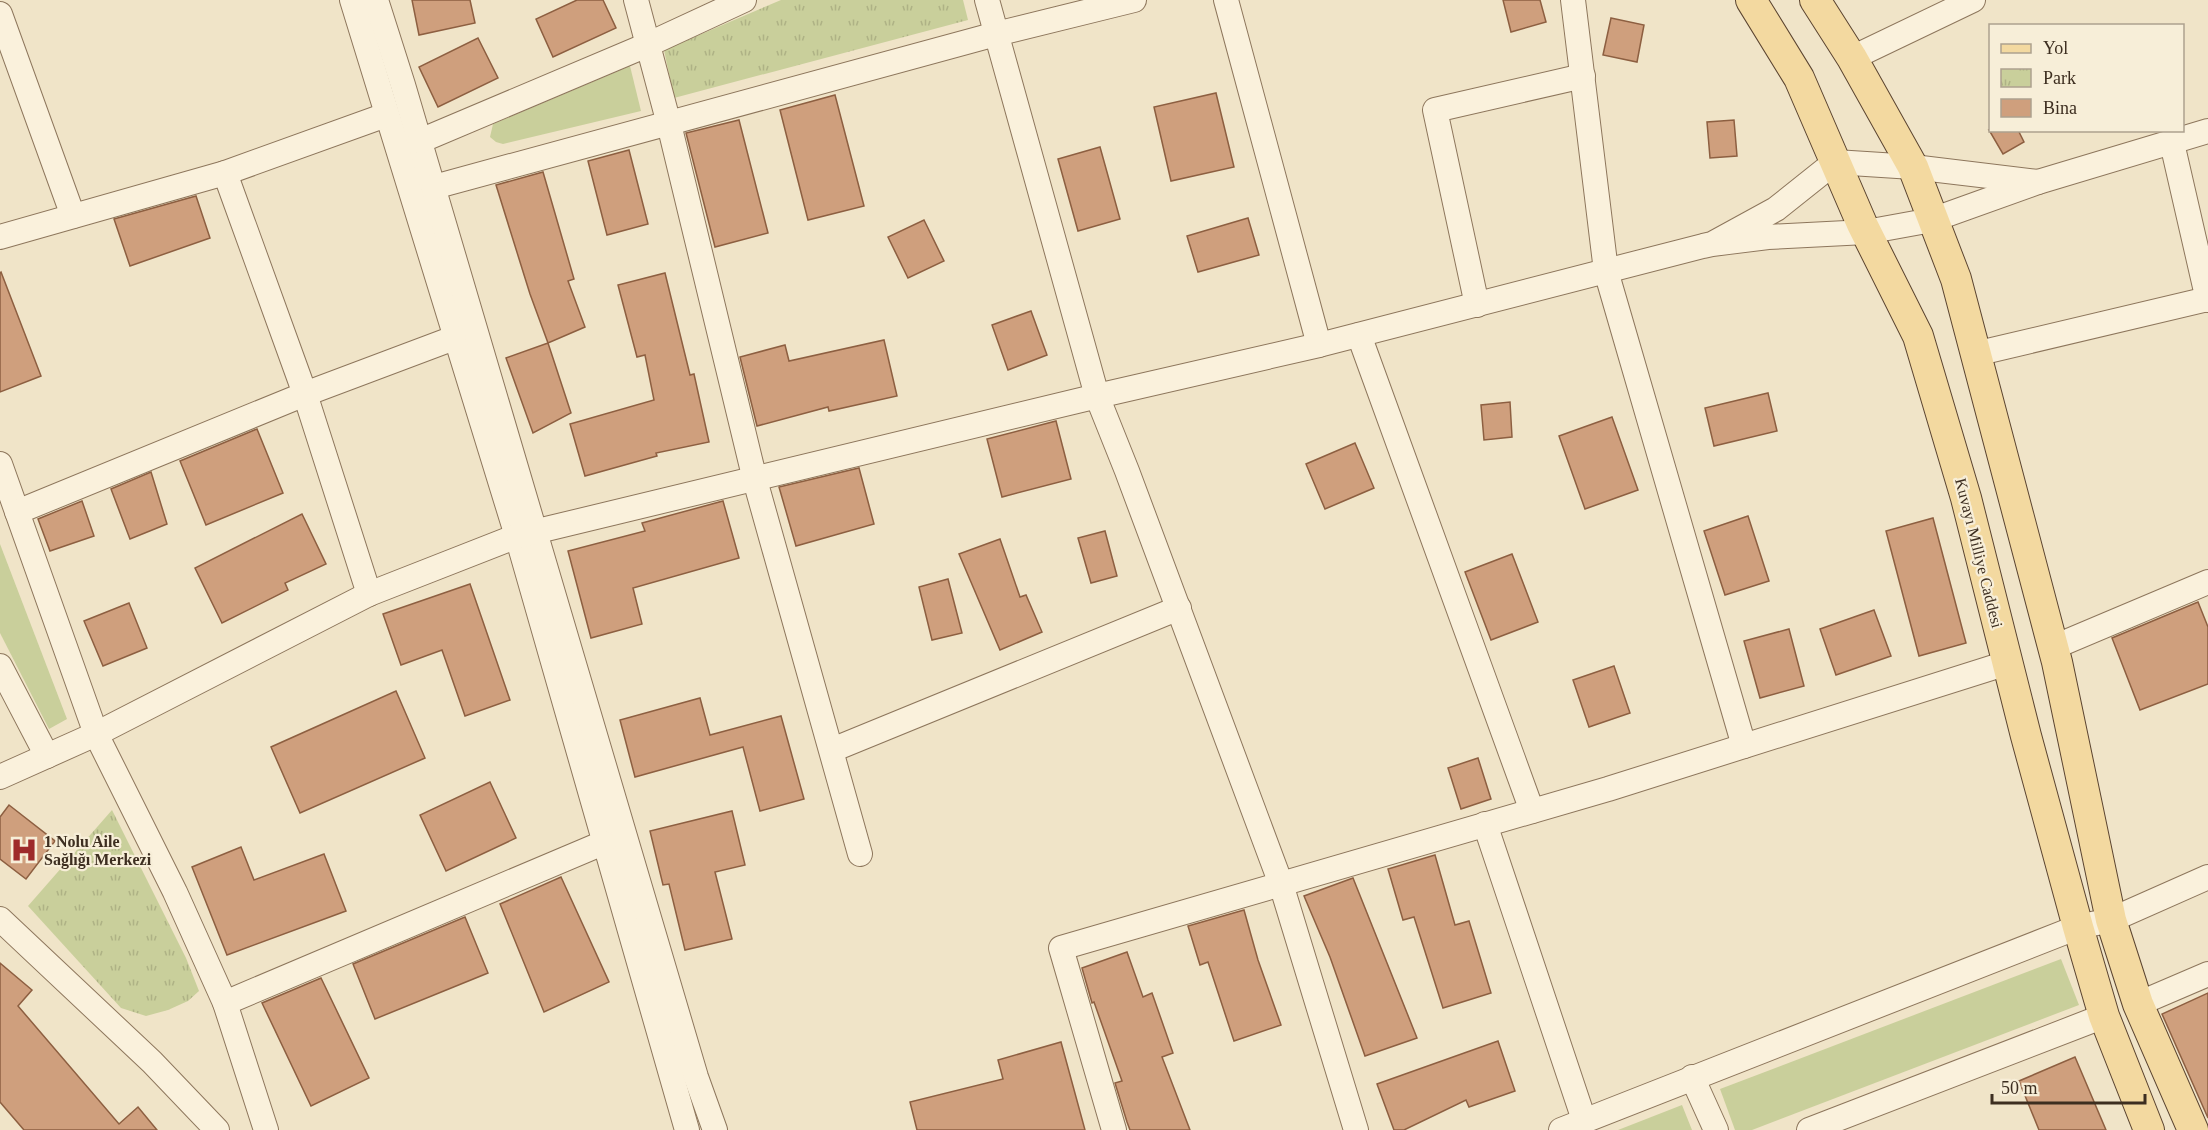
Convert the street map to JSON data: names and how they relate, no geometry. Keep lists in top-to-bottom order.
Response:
{
  "streets": {
    "main road": ["Kuvayı Milliye Caddesi"]
  },
  "places": {
    "hospital": ["1 Nolu Aile Sağlığı Merkezi"]
  },
  "legend": ["Yol", "Park", "Bina"],
  "scale_bar": "50 m"
}
